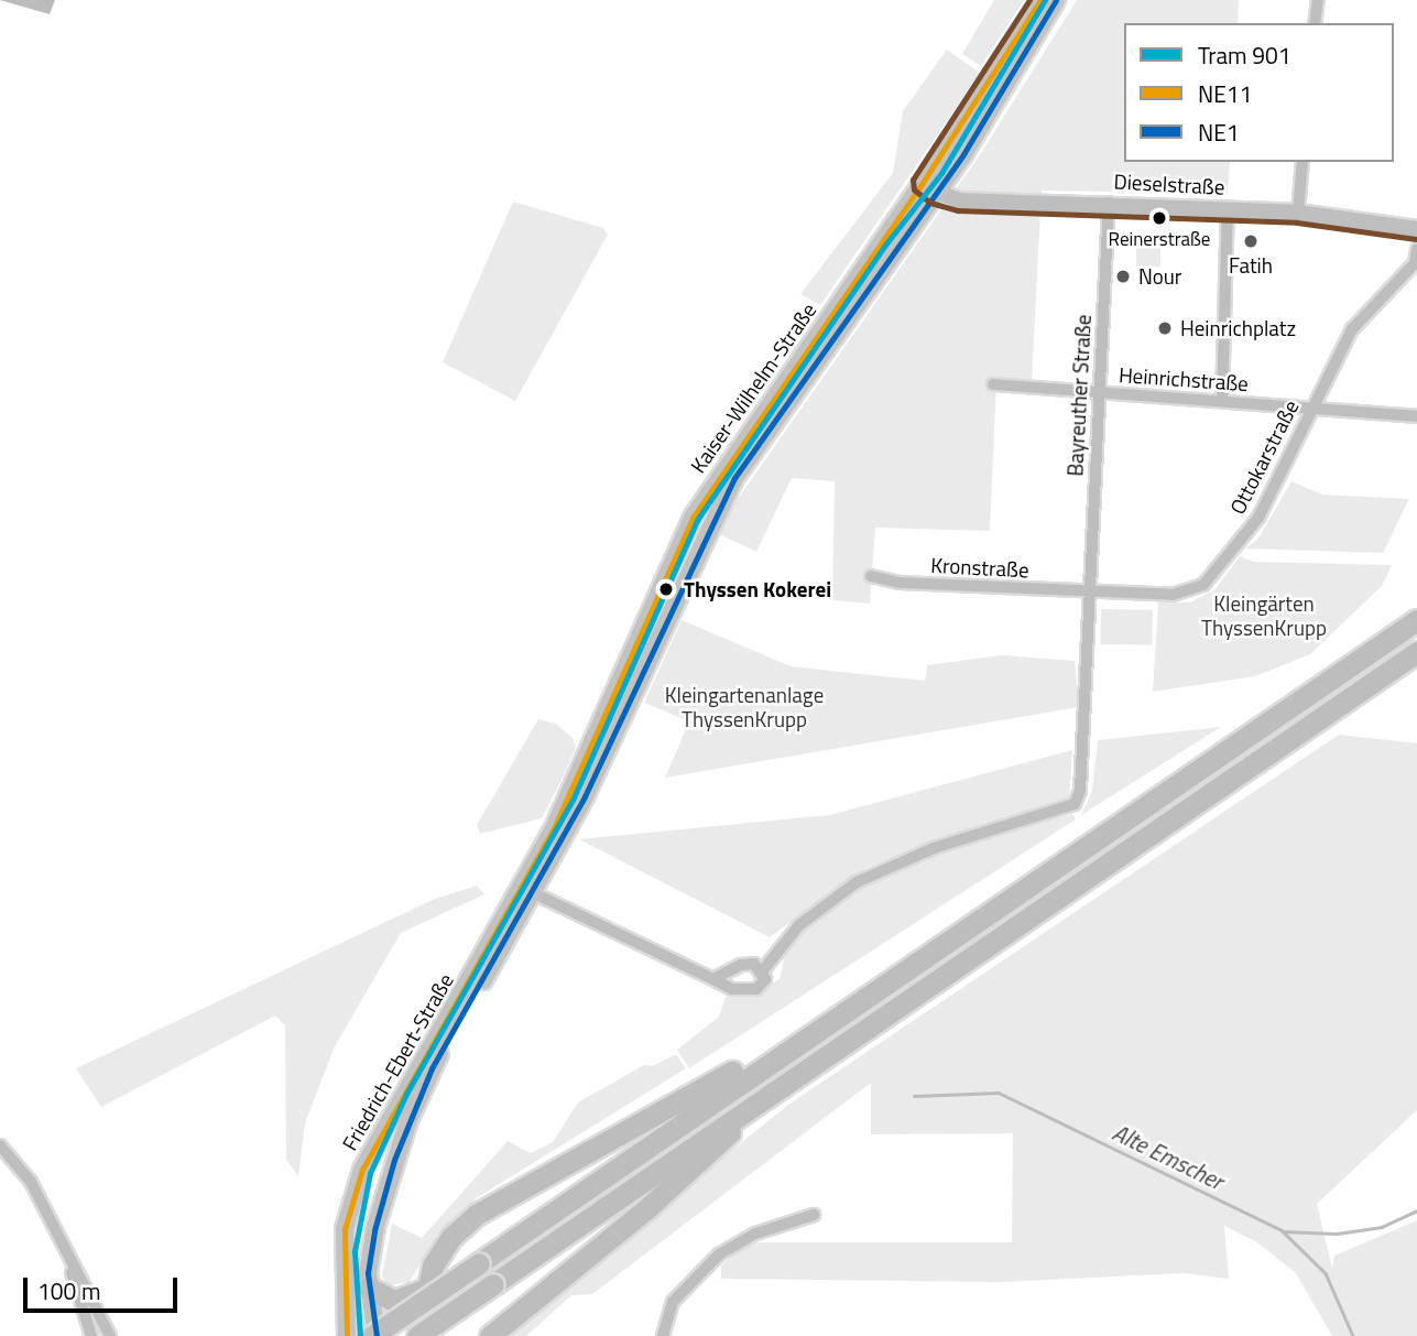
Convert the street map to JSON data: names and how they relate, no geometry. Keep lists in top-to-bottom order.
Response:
{
  "streets": {
    "main road": ["Kaiser-Wilhelm-Straße", "Friedrich-Ebert-Straße"],
    "street": [
      "Dieselstraße",
      "Heinrichstraße",
      "Bayreuther Straße",
      "Ottokarstraße",
      "Kronstraße"
    ]
  },
  "crossings": [
    ["Dieselstraße", "Kaiser-Wilhelm-Straße"],
    ["Dieselstraße", "Bayreuther Straße"],
    ["Heinrichstraße", "Bayreuther Straße"],
    ["Heinrichstraße", "Ottokarstraße"],
    ["Kaiser-Wilhelm-Straße", "Friedrich-Ebert-Straße"],
    ["Bayreuther Straße", "Ottokarstraße"],
    ["Bayreuther Straße", "Kronstraße"],
    ["Ottokarstraße", "Kronstraße"]
  ],
  "water": ["Alte Emscher"],
  "parks": ["Kleingärten ThyssenKrupp", "Kleingartenanlage ThyssenKrupp"],
  "places": [
    "Reinerstraße",
    "Fatih",
    "Nour",
    "Heinrichplatz",
    "Thyssen Kokerei"
  ],
  "lines": ["tram line 901", "transit line NE11", "transit line NE1"],
  "legend": ["Tram 901", "NE11", "NE1"],
  "scale_bar": "100 m"
}
